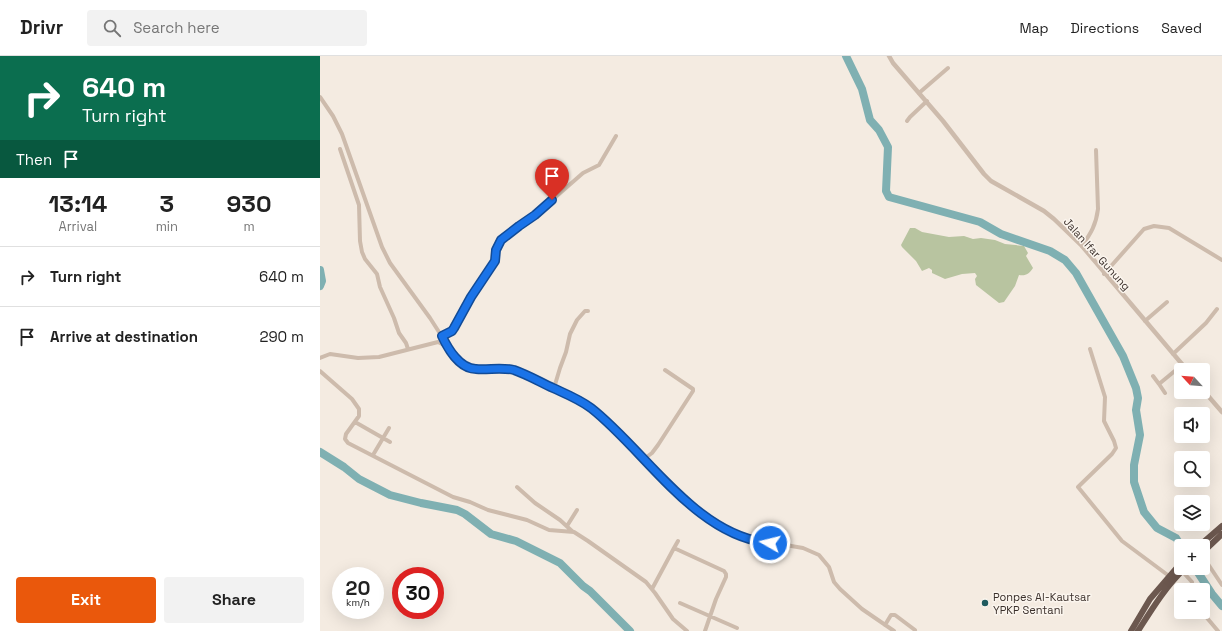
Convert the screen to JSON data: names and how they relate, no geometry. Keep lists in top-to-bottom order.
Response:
{
  "streets": {
    "street": ["Jalan Ifar Gunung"]
  },
  "places": ["Ponpes Al-Kautsar YPKP Sentani"],
  "north": "top left",
  "page": {
    "header": "Drivr",
    "search": "Search here",
    "nav": ["Map", "Directions", "Saved"],
    "turn": ["640 m", "Turn right"],
    "then": "Then",
    "eta": [
      "13:14",
      "Arrival",
      "3",
      "min",
      "930",
      "m"
    ],
    "list": [
      {
        "name": "Turn right",
        "value": "640 m"
      },
      {
        "name": "Arrive at destination",
        "value": "290 m"
      }
    ],
    "map_buttons": ["+", "−"],
    "speed": "20 km/h",
    "limit": "30",
    "buttons": ["Exit", "Share"]
  }
}
